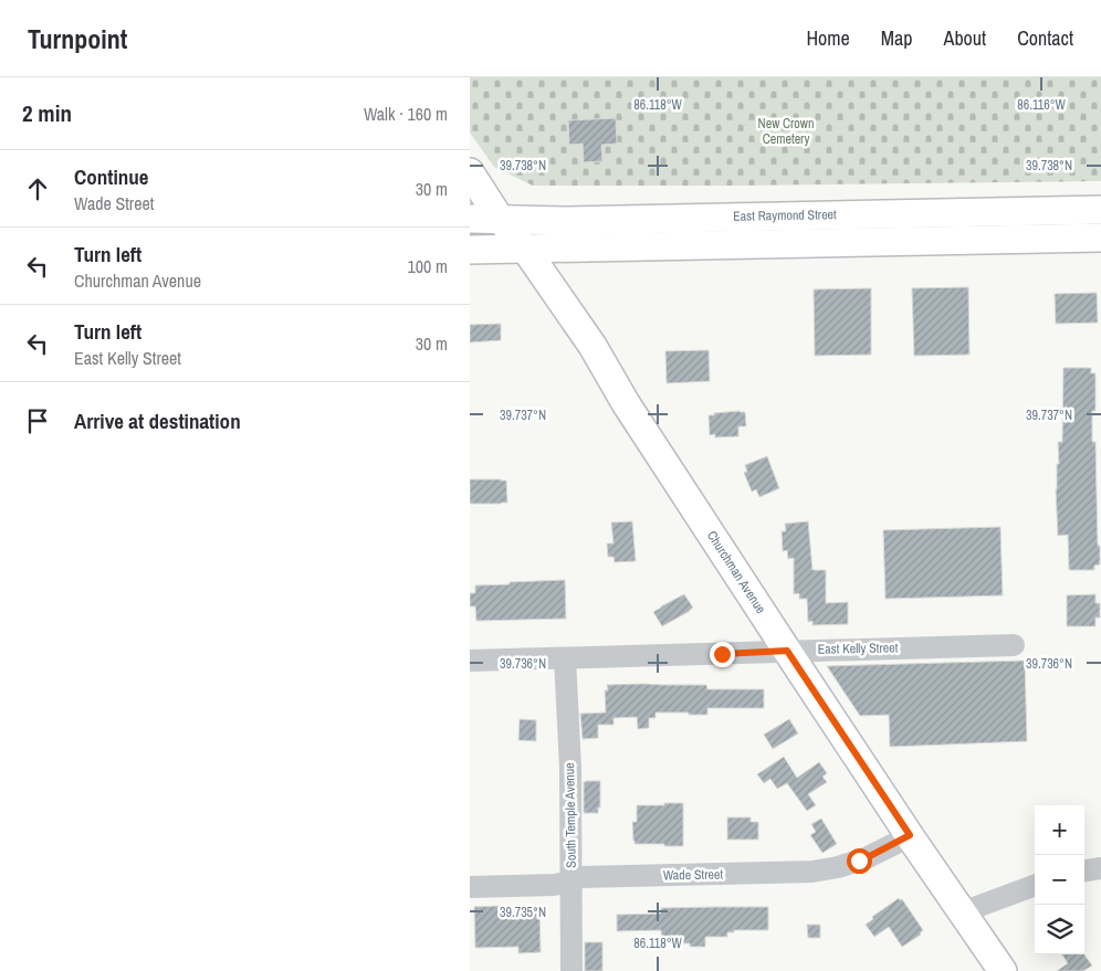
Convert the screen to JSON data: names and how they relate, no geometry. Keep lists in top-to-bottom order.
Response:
{
  "streets": {
    "main road": ["East Raymond Street", "Churchman Avenue"],
    "street": ["East Kelly Street", "South Temple Avenue", "Wade Street"]
  },
  "crossings": [
    ["East Raymond Street", "Churchman Avenue"],
    ["Churchman Avenue", "East Kelly Street"],
    ["Churchman Avenue", "Wade Street"],
    ["East Kelly Street", "South Temple Avenue"],
    ["South Temple Avenue", "Wade Street"]
  ],
  "parks": ["New Crown Cemetery"],
  "page": {
    "header": "Turnpoint",
    "nav": [
      "Home",
      "Map",
      "About",
      "Contact"
    ],
    "heading": ["2 min", "Walk · 160 m"],
    "list": [
      ["Continue", "Wade Street", "30 m"],
      ["Turn left", "Churchman Avenue", "100 m"],
      ["Turn left", "East Kelly Street", "30 m"],
      "Arrive at destination"
    ],
    "map_buttons": ["+", "−"]
  },
  "coordinates": [
    "86.118°W",
    "86.116°W",
    "39.738°N",
    "39.737°N",
    "39.736°N",
    "39.735°N"
  ]
}
